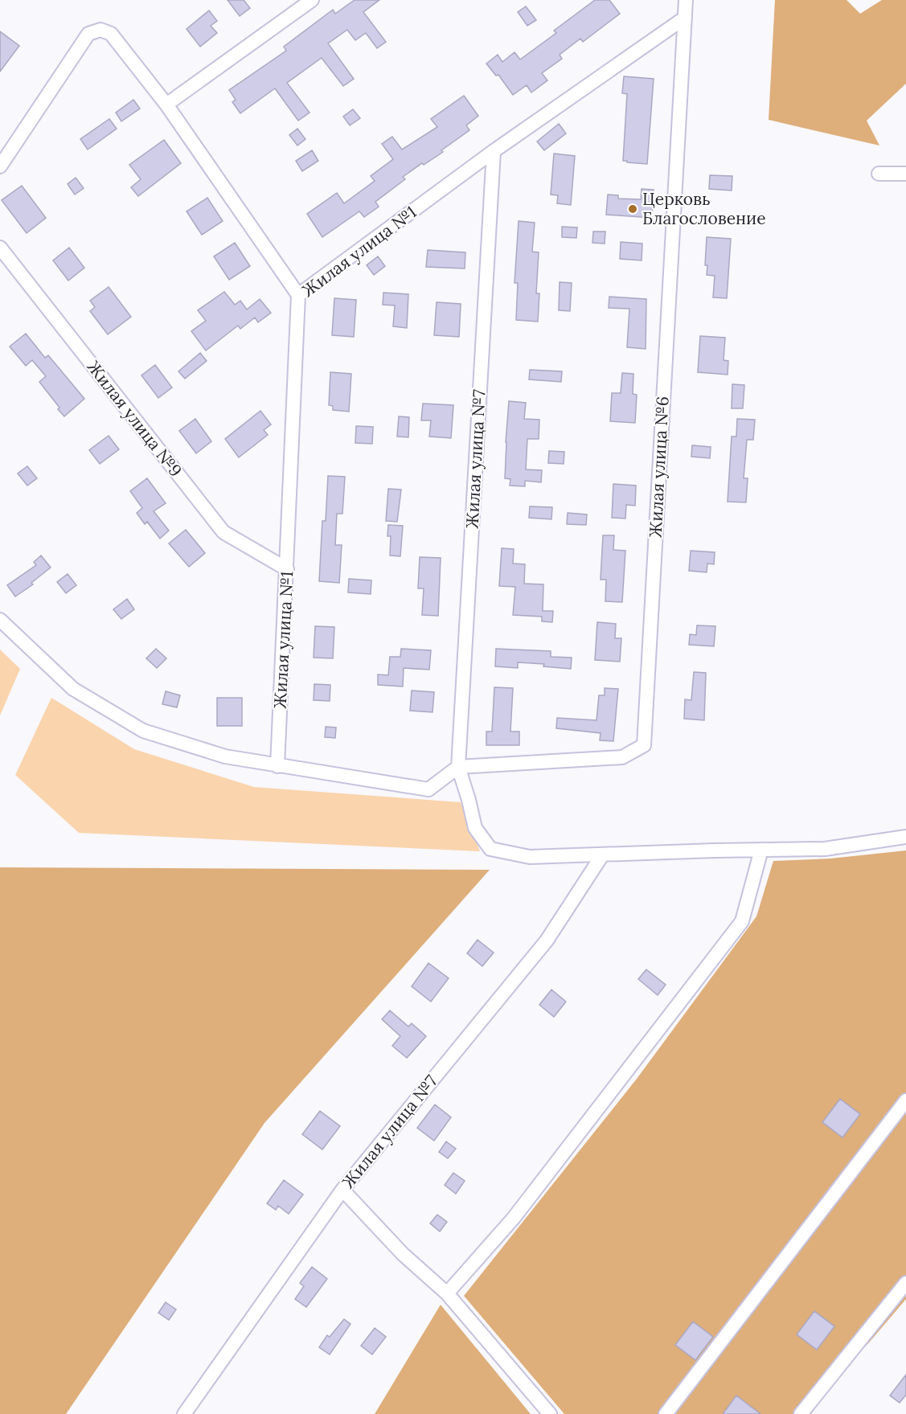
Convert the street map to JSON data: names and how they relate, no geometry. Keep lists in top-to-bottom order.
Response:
{
  "streets": {
    "street": [
      "Жилая улица №1",
      "Жилая улица №9",
      "Жилая улица №7",
      "Жилая улица №6"
    ]
  },
  "crossings": [
    ["Жилая улица №1", "Жилая улица №9"],
    ["Жилая улица №1", "Жилая улица №7"],
    ["Жилая улица №1", "Жилая улица №6"],
    ["Жилая улица №7", "Жилая улица №6"]
  ],
  "places": ["Церковь Благословение"]
}
